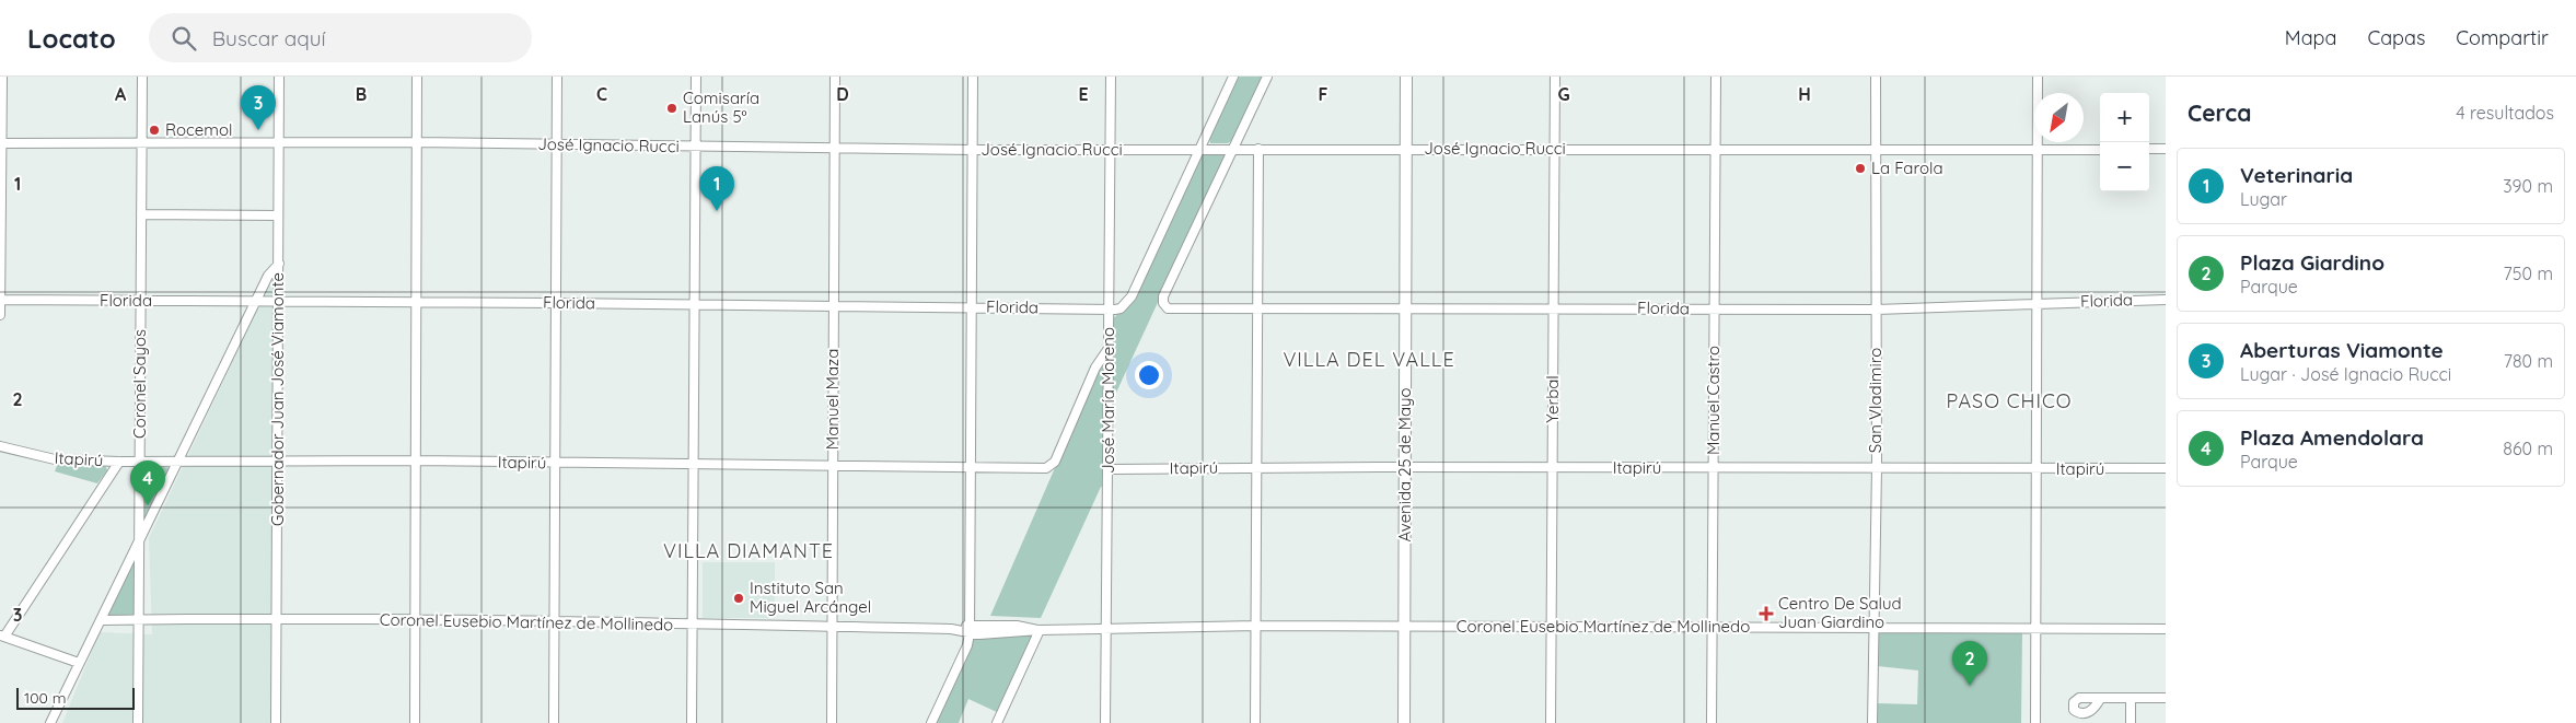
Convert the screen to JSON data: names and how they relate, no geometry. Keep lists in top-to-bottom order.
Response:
{
  "streets": {
    "main road": ["Avenida 25 de Mayo"],
    "street": [
      "José Ignacio Rucci",
      "Florida",
      "Coronel Sayos",
      "Gobernador Juan José Viamonte",
      "Manuel Maza",
      "Yerbal",
      "José María Moreno",
      "Manuel Castro",
      "San Vladimiro",
      "Itapirú",
      "Coronel Eusebio Martínez de Mollinedo"
    ]
  },
  "crossings": [
    ["José Ignacio Rucci", "Florida"],
    ["José Ignacio Rucci", "Coronel Sayos"],
    ["José Ignacio Rucci", "Gobernador Juan José Viamonte"],
    ["José Ignacio Rucci", "Manuel Maza"],
    ["José Ignacio Rucci", "Yerbal"],
    ["José Ignacio Rucci", "José María Moreno"],
    ["José Ignacio Rucci", "Manuel Castro"],
    ["José Ignacio Rucci", "San Vladimiro"],
    ["José Ignacio Rucci", "Avenida 25 de Mayo"],
    ["Florida", "Coronel Sayos"],
    ["Florida", "Gobernador Juan José Viamonte"],
    ["Florida", "Manuel Maza"],
    ["Florida", "Yerbal"],
    ["Florida", "José María Moreno"],
    ["Florida", "Manuel Castro"],
    ["Florida", "San Vladimiro"],
    ["Florida", "Avenida 25 de Mayo"],
    ["Coronel Sayos", "Itapirú"],
    ["Coronel Sayos", "Coronel Eusebio Martínez de Mollinedo"],
    ["Gobernador Juan José Viamonte", "Itapirú"],
    ["Gobernador Juan José Viamonte", "Coronel Eusebio Martínez de Mollinedo"],
    ["Manuel Maza", "Itapirú"],
    ["Manuel Maza", "Coronel Eusebio Martínez de Mollinedo"],
    ["Yerbal", "Itapirú"],
    ["Yerbal", "Coronel Eusebio Martínez de Mollinedo"],
    ["José María Moreno", "Itapirú"],
    ["José María Moreno", "Coronel Eusebio Martínez de Mollinedo"],
    ["Manuel Castro", "Itapirú"],
    ["Manuel Castro", "Coronel Eusebio Martínez de Mollinedo"],
    ["San Vladimiro", "Itapirú"],
    ["San Vladimiro", "Coronel Eusebio Martínez de Mollinedo"],
    ["Itapirú", "Avenida 25 de Mayo"],
    ["Avenida 25 de Mayo", "Coronel Eusebio Martínez de Mollinedo"]
  ],
  "districts": ["VILLA DEL VALLE", "PASO CHICO", "VILLA DIAMANTE"],
  "places": {
    "other": [
      "Comisaría Lanús 5°",
      "Rocemol",
      "La Farola",
      "Instituto San Miguel Arcángel"
    ],
    "health": ["Centro De Salud Juan Giardino"]
  },
  "scale_bar": "100 m",
  "north": "bottom left",
  "page": {
    "header": "Locato",
    "search": "Buscar aquí",
    "nav": ["Mapa", "Capas", "Compartir"],
    "heading": ["Cerca", "4 resultados"],
    "pins": [
      "3",
      "1",
      "4",
      "2"
    ],
    "map_buttons": ["+", "−"],
    "list": [
      {
        "mark": "1",
        "name": "Veterinaria",
        "note": "Lugar",
        "value": "390 m"
      },
      {
        "mark": "2",
        "name": "Plaza Giardino",
        "note": "Parque",
        "value": "750 m"
      },
      {
        "mark": "3",
        "name": "Aberturas Viamonte",
        "note": "Lugar · José Ignacio Rucci",
        "value": "780 m"
      },
      {
        "mark": "4",
        "name": "Plaza Amendolara",
        "note": "Parque",
        "value": "860 m"
      }
    ],
    "scale": "100 m"
  },
  "grid": {
    "columns": [
      "A",
      "B",
      "C",
      "D",
      "E",
      "F",
      "G",
      "H"
    ],
    "rows": ["1", "2", "3"]
  }
}
